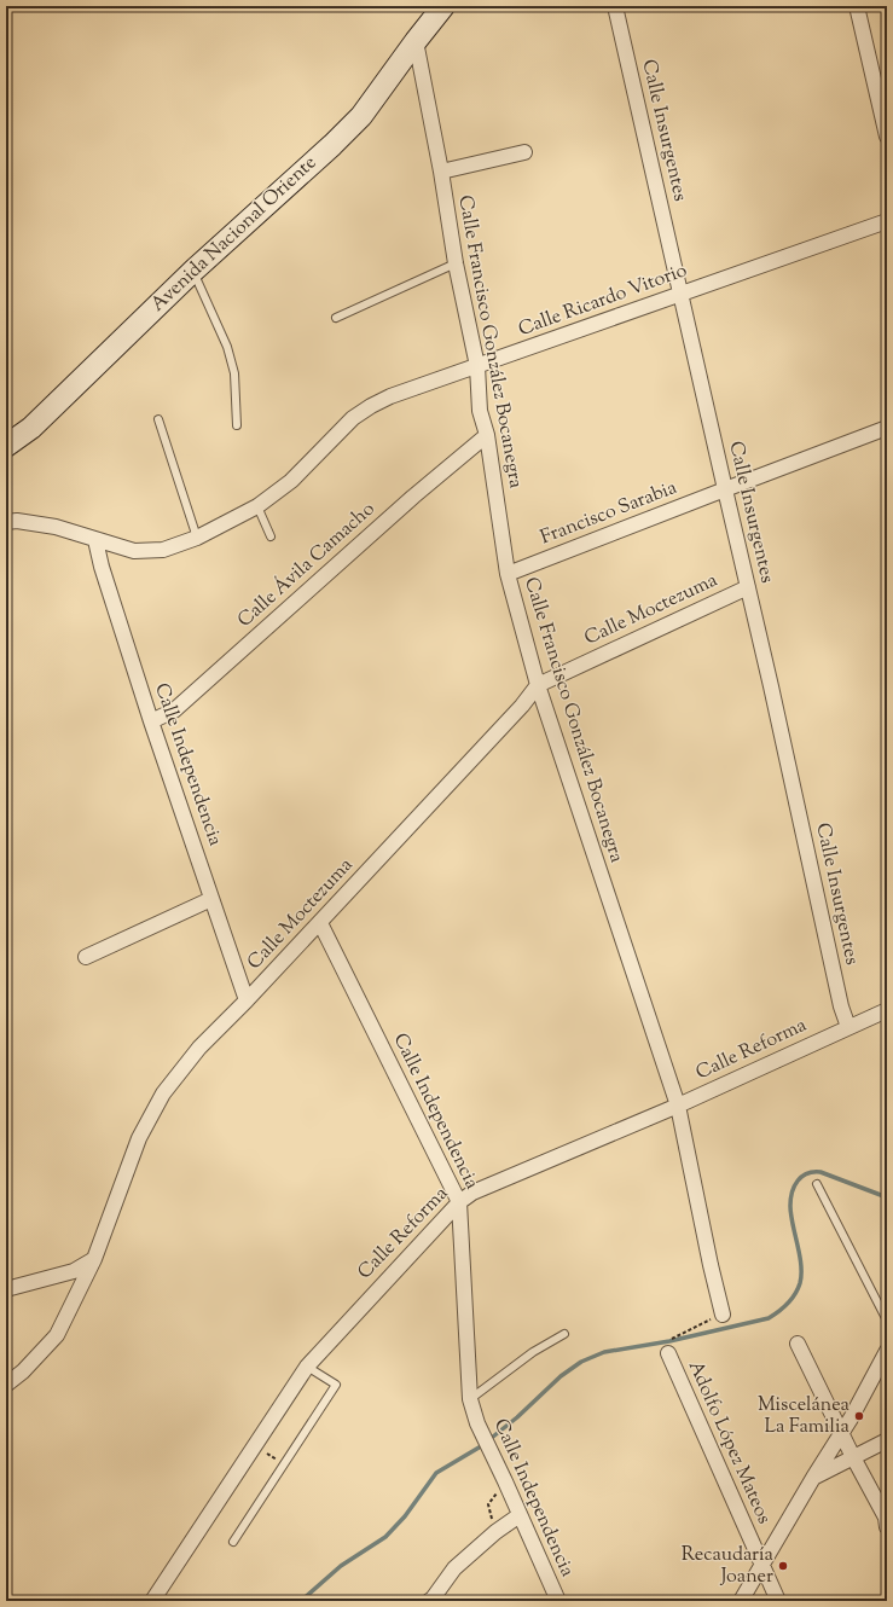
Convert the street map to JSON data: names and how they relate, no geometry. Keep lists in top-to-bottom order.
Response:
{
  "streets": {
    "street": [
      "Calle Insurgentes",
      "Avenida Nacional Oriente",
      "Calle Ricardo Vitorio",
      "Calle Francisco González Bocanegra",
      "Francisco Sarabia",
      "Calle Ávila Camacho",
      "Calle Moctezuma",
      "Calle Independencia",
      "Calle Reforma",
      "Adolfo López Mateos"
    ]
  },
  "crossings": [
    ["Calle Insurgentes", "Calle Ricardo Vitorio"],
    ["Calle Insurgentes", "Francisco Sarabia"],
    ["Calle Insurgentes", "Calle Moctezuma"],
    ["Calle Insurgentes", "Calle Reforma"],
    ["Avenida Nacional Oriente", "Calle Francisco González Bocanegra"],
    ["Calle Ricardo Vitorio", "Calle Francisco González Bocanegra"],
    ["Calle Ricardo Vitorio", "Calle Independencia"],
    ["Calle Francisco González Bocanegra", "Francisco Sarabia"],
    ["Calle Francisco González Bocanegra", "Calle Ávila Camacho"],
    ["Calle Francisco González Bocanegra", "Calle Moctezuma"],
    ["Calle Francisco González Bocanegra", "Calle Reforma"],
    ["Calle Ávila Camacho", "Calle Independencia"],
    ["Calle Moctezuma", "Calle Independencia"],
    ["Calle Independencia", "Calle Reforma"]
  ],
  "places": ["Miscelánea La Familia", "Recaudaría Joaner"]
}
